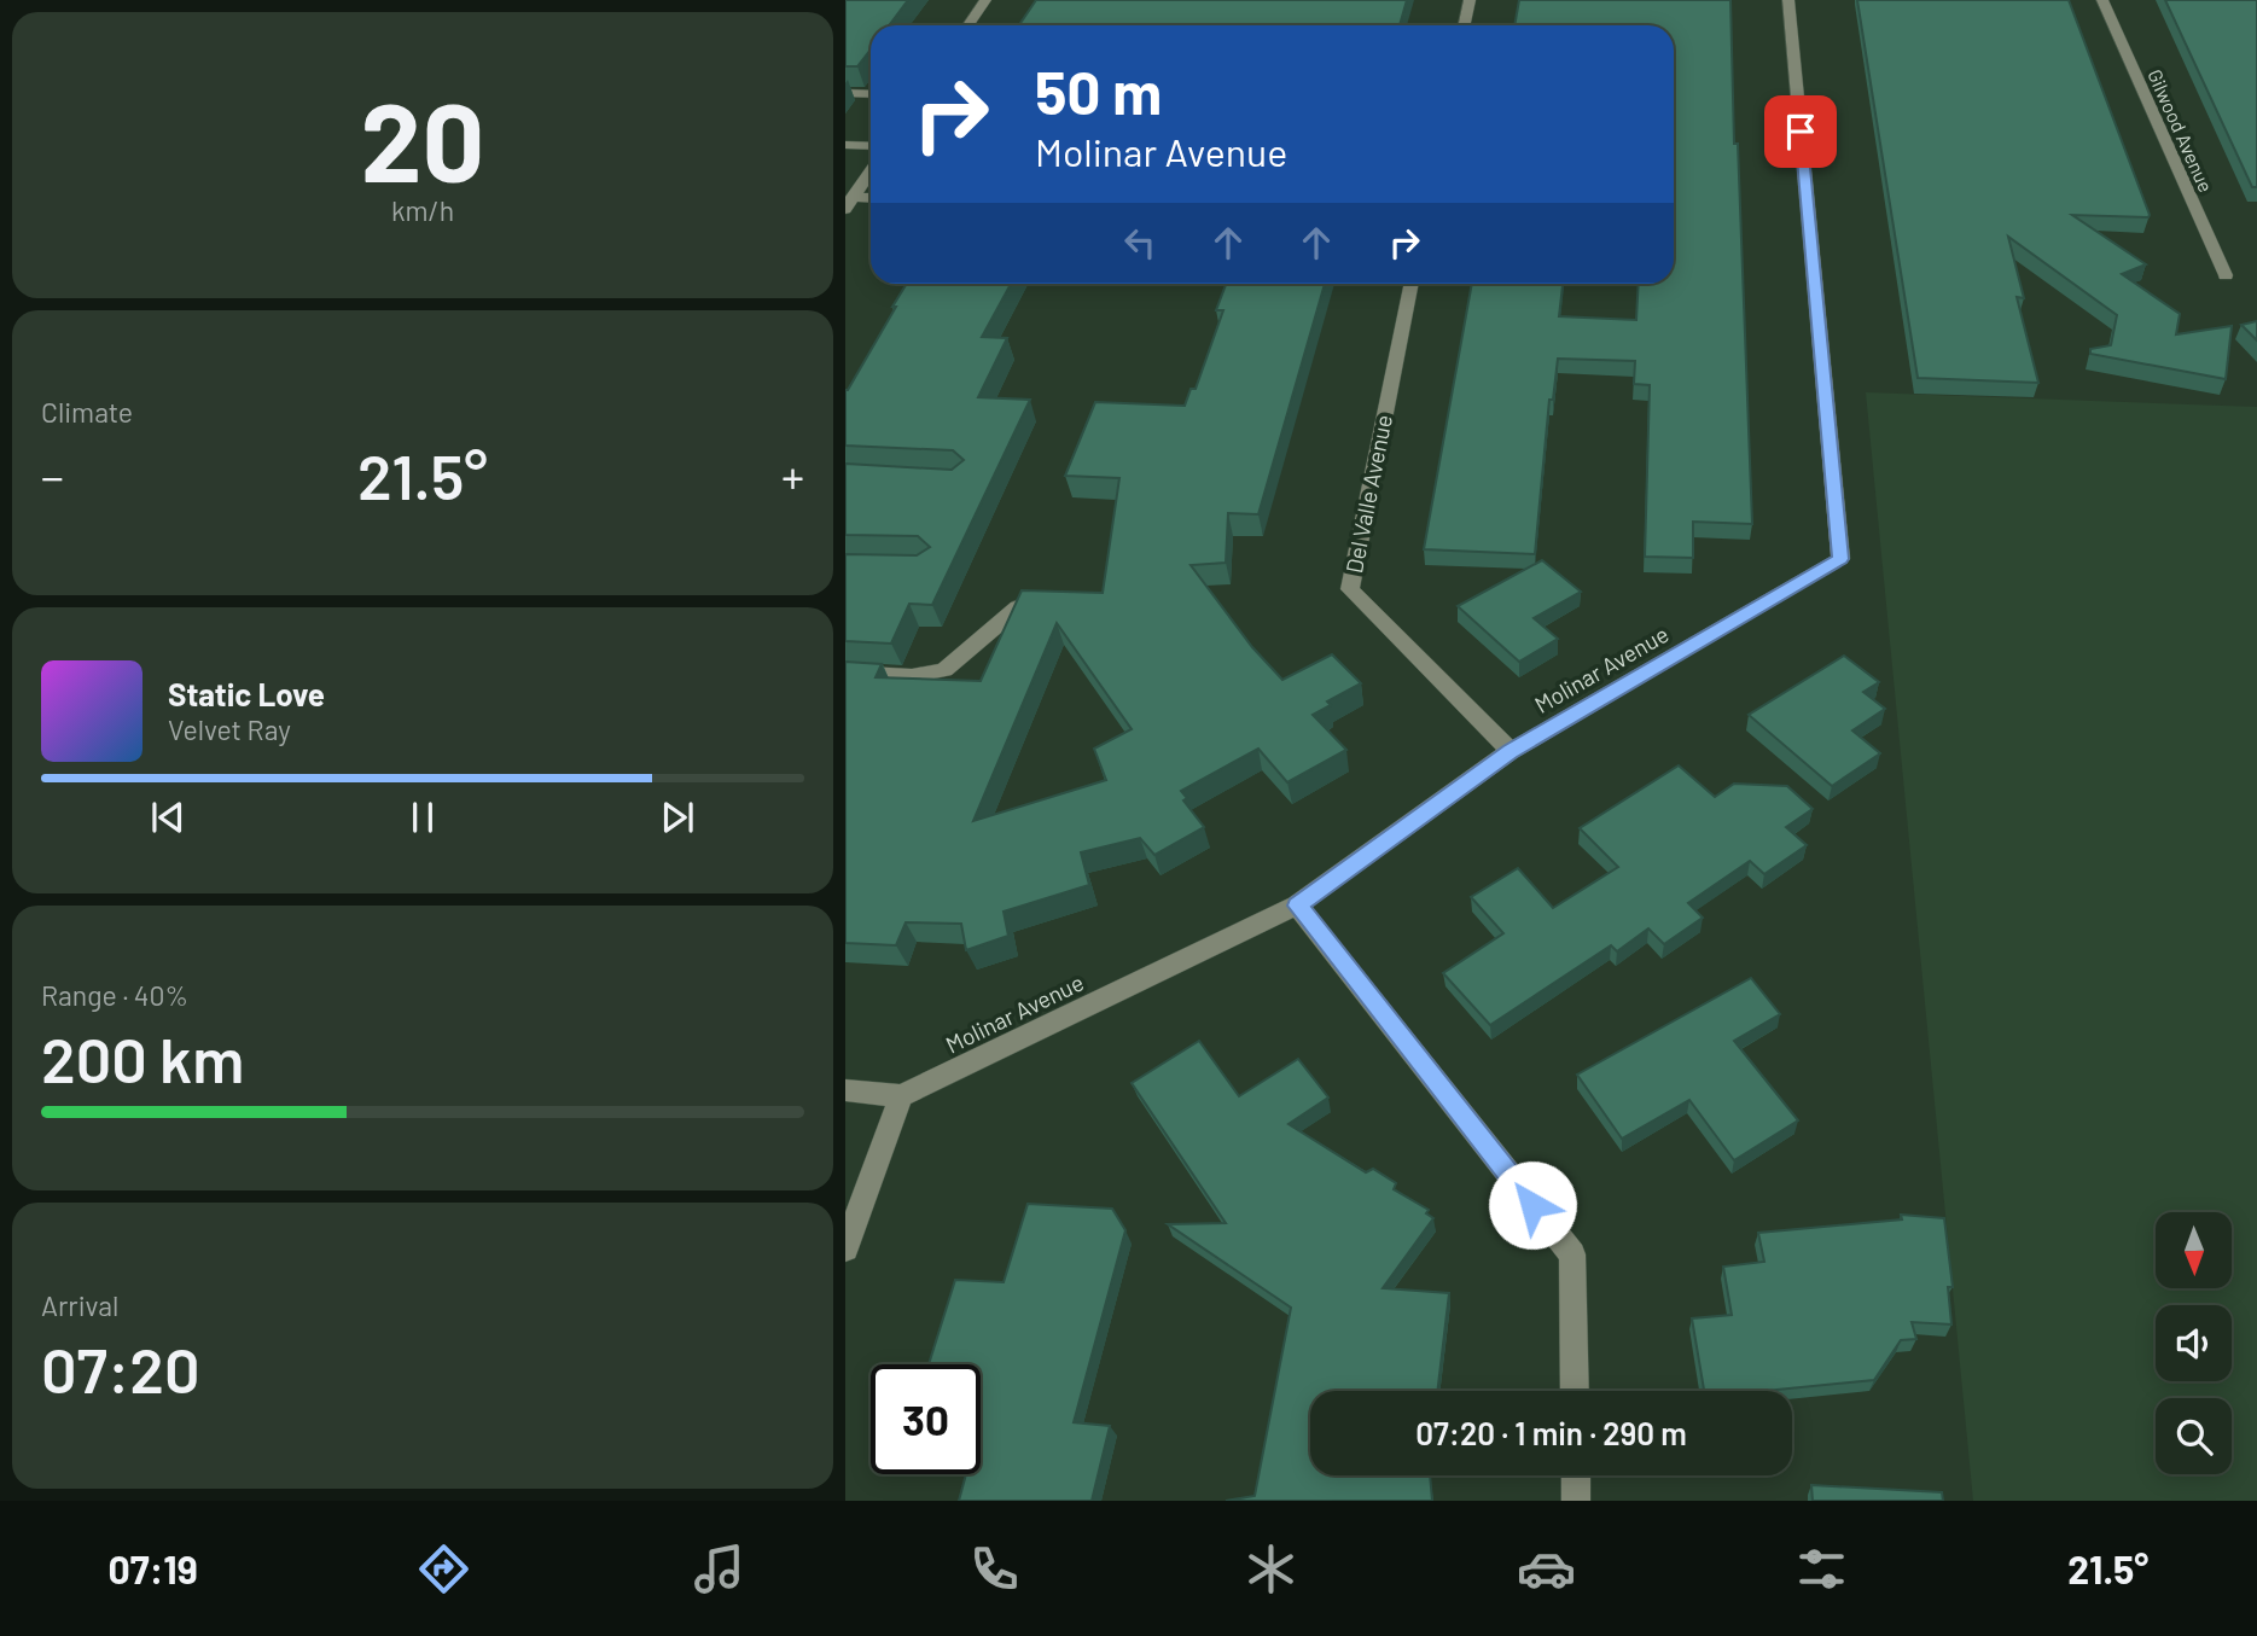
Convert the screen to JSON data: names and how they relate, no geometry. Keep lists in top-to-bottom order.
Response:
{
  "streets": {
    "street": ["Gilwood Avenue", "Del Valle Avenue", "Molinar Avenue"]
  },
  "crossings": [
    ["Del Valle Avenue", "Molinar Avenue"]
  ],
  "north": "bottom",
  "page": {
    "tile": [
      ["20", "km/h"],
      "Climate",
      ["Range · 40%", "200 km"],
      ["Arrival", "07:20"]
    ],
    "turn": ["50 m", "Molinar Avenue"],
    "heat": ["−", "21.5°", "+"],
    "song": ["Static Love", "Velvet Ray"],
    "limit": "30",
    "trip": "07:20 · 1 min · 290 m",
    "tabs": ["07:19", "21.5°"]
  }
}
